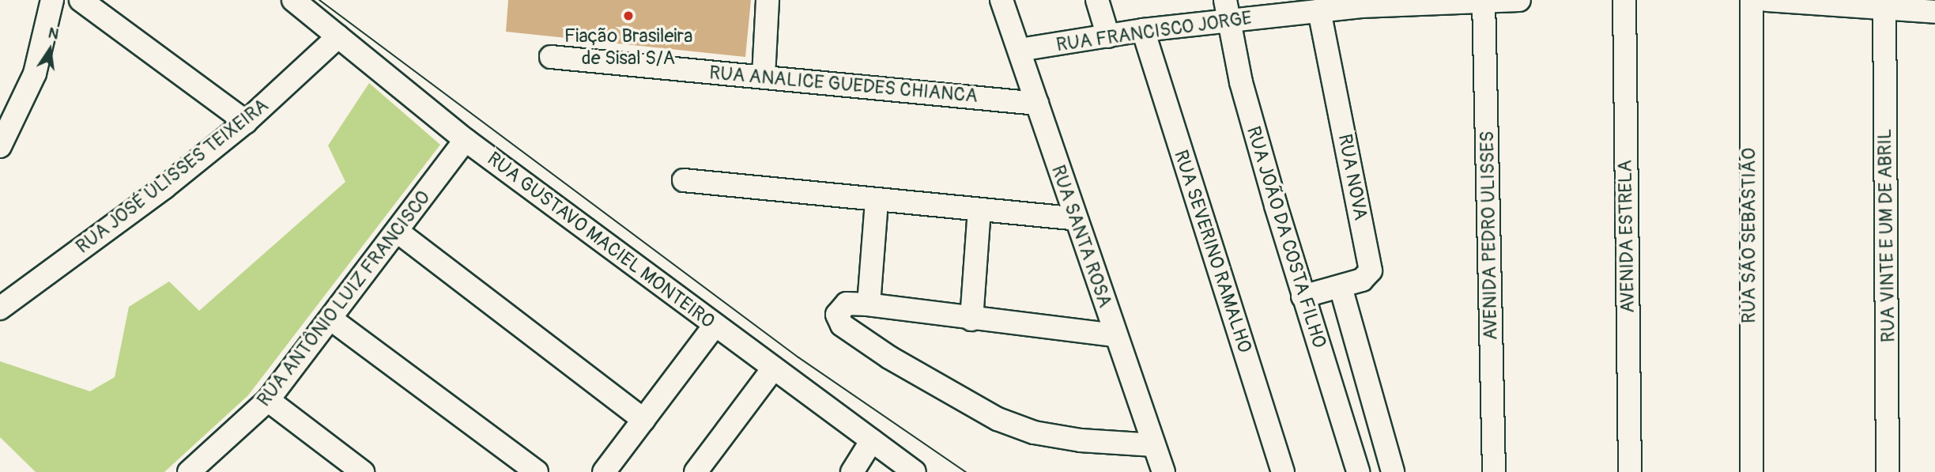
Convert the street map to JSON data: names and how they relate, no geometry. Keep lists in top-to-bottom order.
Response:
{
  "streets": {
    "street": [
      "RUA FRANCISCO JORGE",
      "RUA ANALICE GUEDES CHIANCA",
      "RUA JOSÉ ULISSES TEIXEIRA",
      "RUA NOVA",
      "AVENIDA PEDRO ULISSES",
      "RUA SÃO SEBASTIÃO",
      "RUA VINTE E UM DE ABRIL",
      "RUA SANTA ROSA",
      "AVENIDA ESTRELA",
      "RUA JOÃO DA COSTA FILHO",
      "RUA GUSTAVO MACIEL MONTEIRO",
      "RUA SEVERINO RAMALHO",
      "RUA ANTÔNIO LUIZ FRANCISCO"
    ]
  },
  "crossings": [
    ["RUA FRANCISCO JORGE", "RUA NOVA"],
    ["RUA FRANCISCO JORGE", "AVENIDA PEDRO ULISSES"],
    ["RUA FRANCISCO JORGE", "RUA SANTA ROSA"],
    ["RUA FRANCISCO JORGE", "RUA JOÃO DA COSTA FILHO"],
    ["RUA FRANCISCO JORGE", "RUA SEVERINO RAMALHO"],
    ["RUA ANALICE GUEDES CHIANCA", "RUA SANTA ROSA"],
    ["RUA JOSÉ ULISSES TEIXEIRA", "RUA GUSTAVO MACIEL MONTEIRO"],
    ["RUA NOVA", "RUA JOÃO DA COSTA FILHO"],
    ["RUA GUSTAVO MACIEL MONTEIRO", "RUA ANTÔNIO LUIZ FRANCISCO"]
  ],
  "places": ["Fiação Brasileira de Sisal S/A"],
  "north": "top"
}
